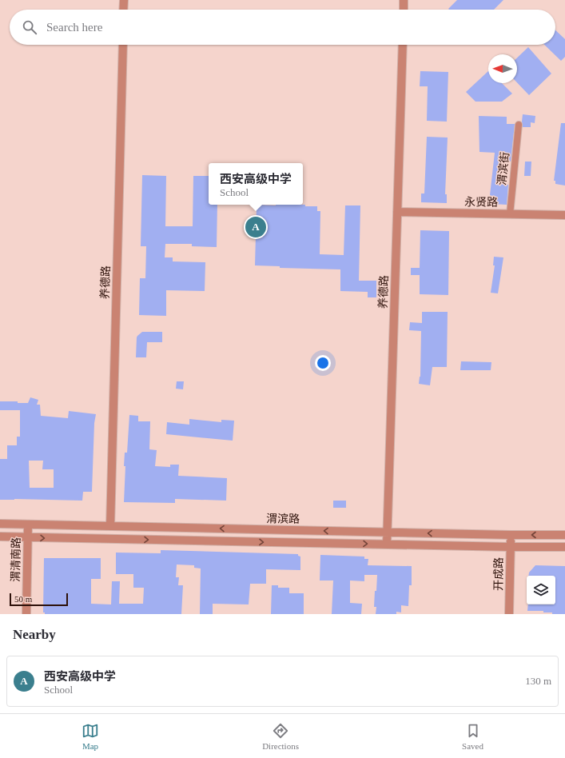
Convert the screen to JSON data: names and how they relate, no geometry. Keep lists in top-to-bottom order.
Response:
{
  "streets": {
    "street": [
      "渭滨街",
      "永贤路",
      "养德路",
      "渭滨路",
      "渭清南路",
      "开成路"
    ]
  },
  "crossings": [
    ["渭滨街", "永贤路"],
    ["永贤路", "养德路"],
    ["养德路", "渭滨路"],
    ["渭滨路", "渭清南路"],
    ["渭滨路", "开成路"]
  ],
  "scale_bar": "50 m",
  "north": "left",
  "page": {
    "search": "Search here",
    "popup": ["西安高级中学", "School"],
    "pins": "A",
    "scale": "50 m",
    "heading": "Nearby",
    "list": [
      {
        "mark": "A",
        "name": "西安高级中学",
        "note": "School",
        "value": "130 m"
      }
    ],
    "nav": ["Map", "Directions", "Saved"]
  }
}
